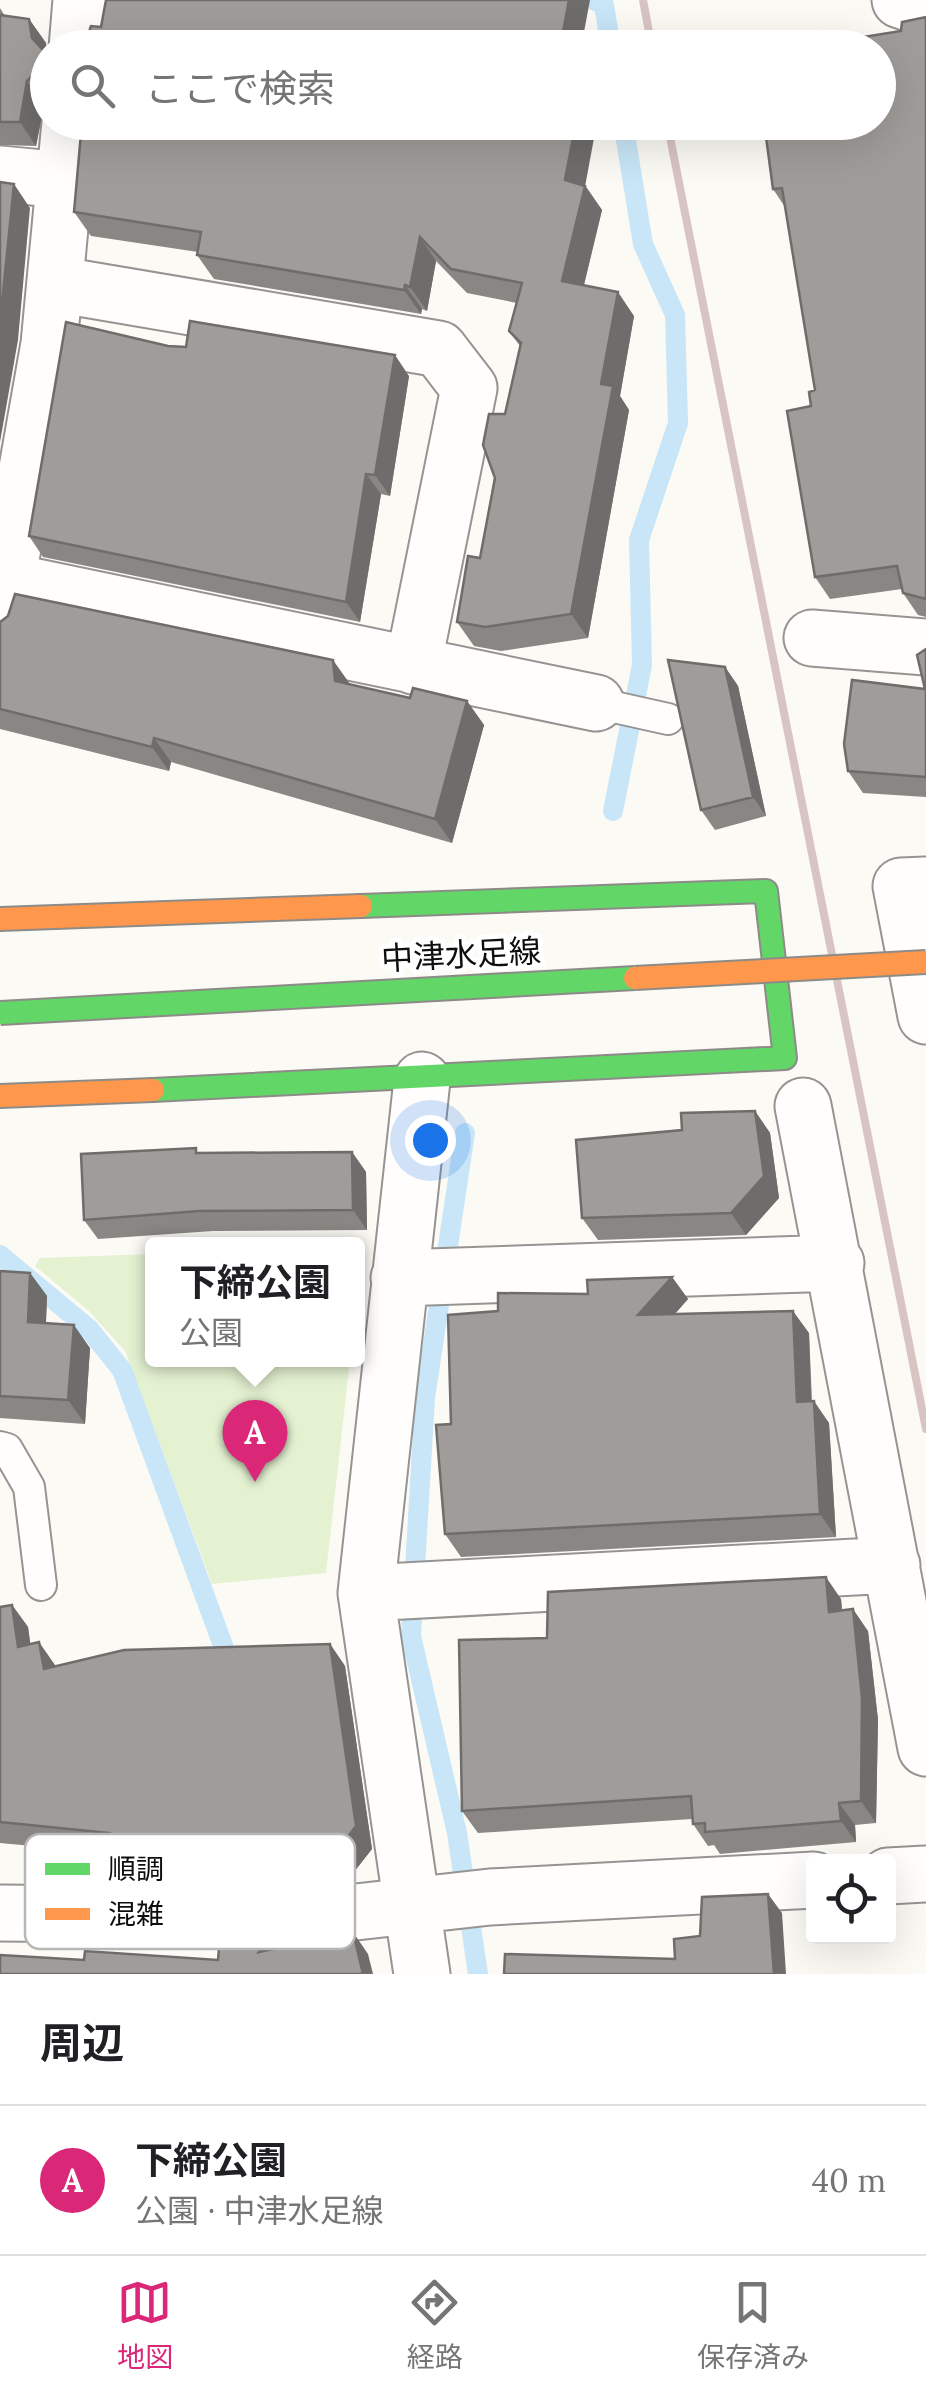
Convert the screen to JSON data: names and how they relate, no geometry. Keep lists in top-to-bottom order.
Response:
{
  "streets": {
    "street": ["中津水足線"]
  },
  "legend": ["順調", "混雑"],
  "page": {
    "search": "ここで検索",
    "popup": ["下締公園", "公園"],
    "pins": "A",
    "heading": "周辺",
    "list": [
      {
        "mark": "A",
        "name": "下締公園",
        "note": "公園 · 中津水足線",
        "value": "40 m"
      }
    ],
    "nav": ["地図", "経路", "保存済み"]
  }
}
